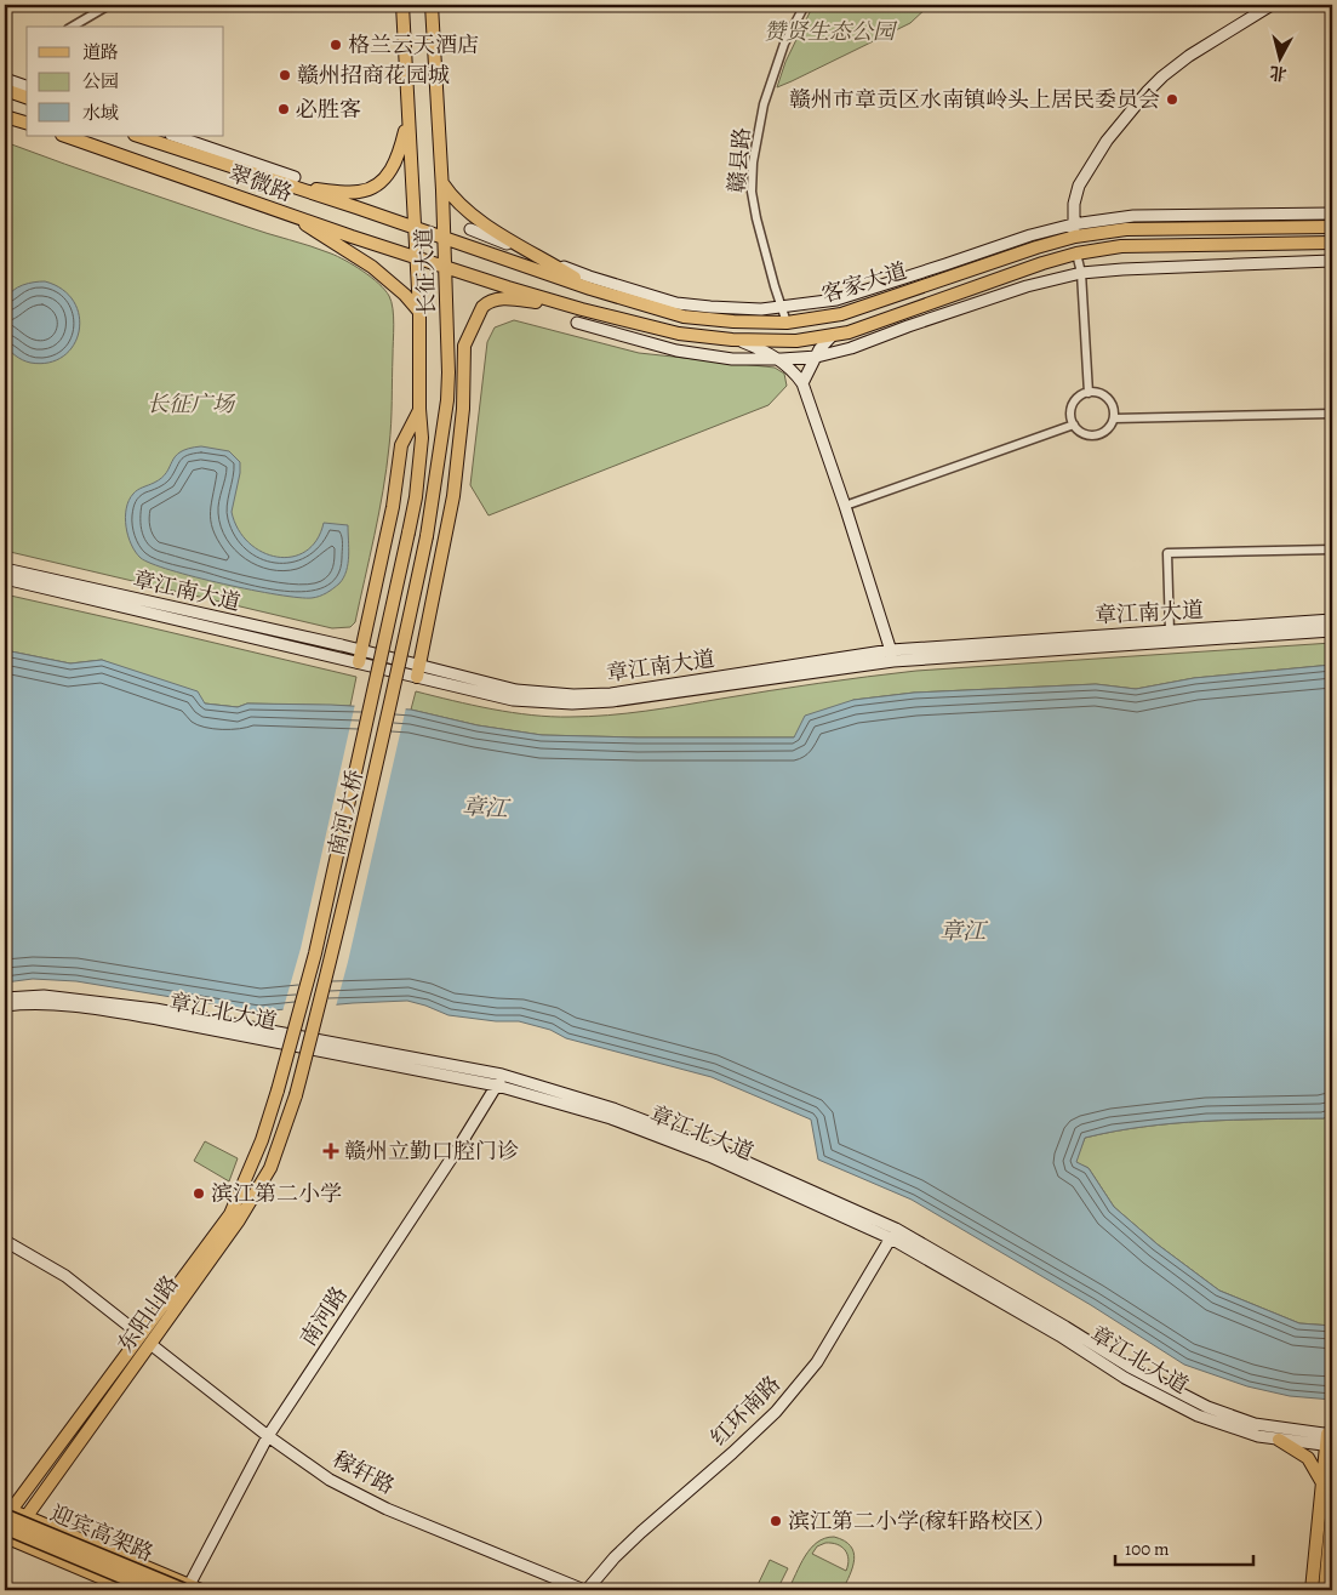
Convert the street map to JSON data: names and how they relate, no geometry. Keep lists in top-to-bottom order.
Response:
{
  "streets": {
    "highway": ["迎宾高架路"],
    "main road": [
      "翠微路",
      "长征大道",
      "客家大道",
      "章江南大道",
      "南河大桥",
      "章江北大道",
      "东阳山路",
      "南河路",
      "红环南路",
      "稼轩路"
    ],
    "street": ["赣县路"]
  },
  "crossings": [
    ["赣县路", "客家大道"],
    ["翠微路", "长征大道"],
    ["翠微路", "客家大道"],
    ["长征大道", "客家大道"],
    ["长征大道", "南河大桥"],
    ["南河大桥", "东阳山路"],
    ["章江北大道", "南河路"],
    ["章江北大道", "红环南路"],
    ["东阳山路", "稼轩路"],
    ["东阳山路", "迎宾高架路"],
    ["南河路", "稼轩路"],
    ["南河路", "迎宾高架路"],
    ["红环南路", "稼轩路"]
  ],
  "water": ["章江"],
  "parks": ["赞贤生态公园", "长征广场"],
  "places": {
    "other": [
      "格兰云天酒店",
      "赣州招商花园城",
      "赣州市章贡区水南镇岭头上居民委员会",
      "必胜客",
      "滨江第二小学",
      "滨江第二小学(稼轩路校区）"
    ],
    "health": ["赣州立勤口腔门诊"]
  },
  "legend": ["道路", "公园", "水域"],
  "scale_bar": "100 m",
  "north": "bottom"
}
